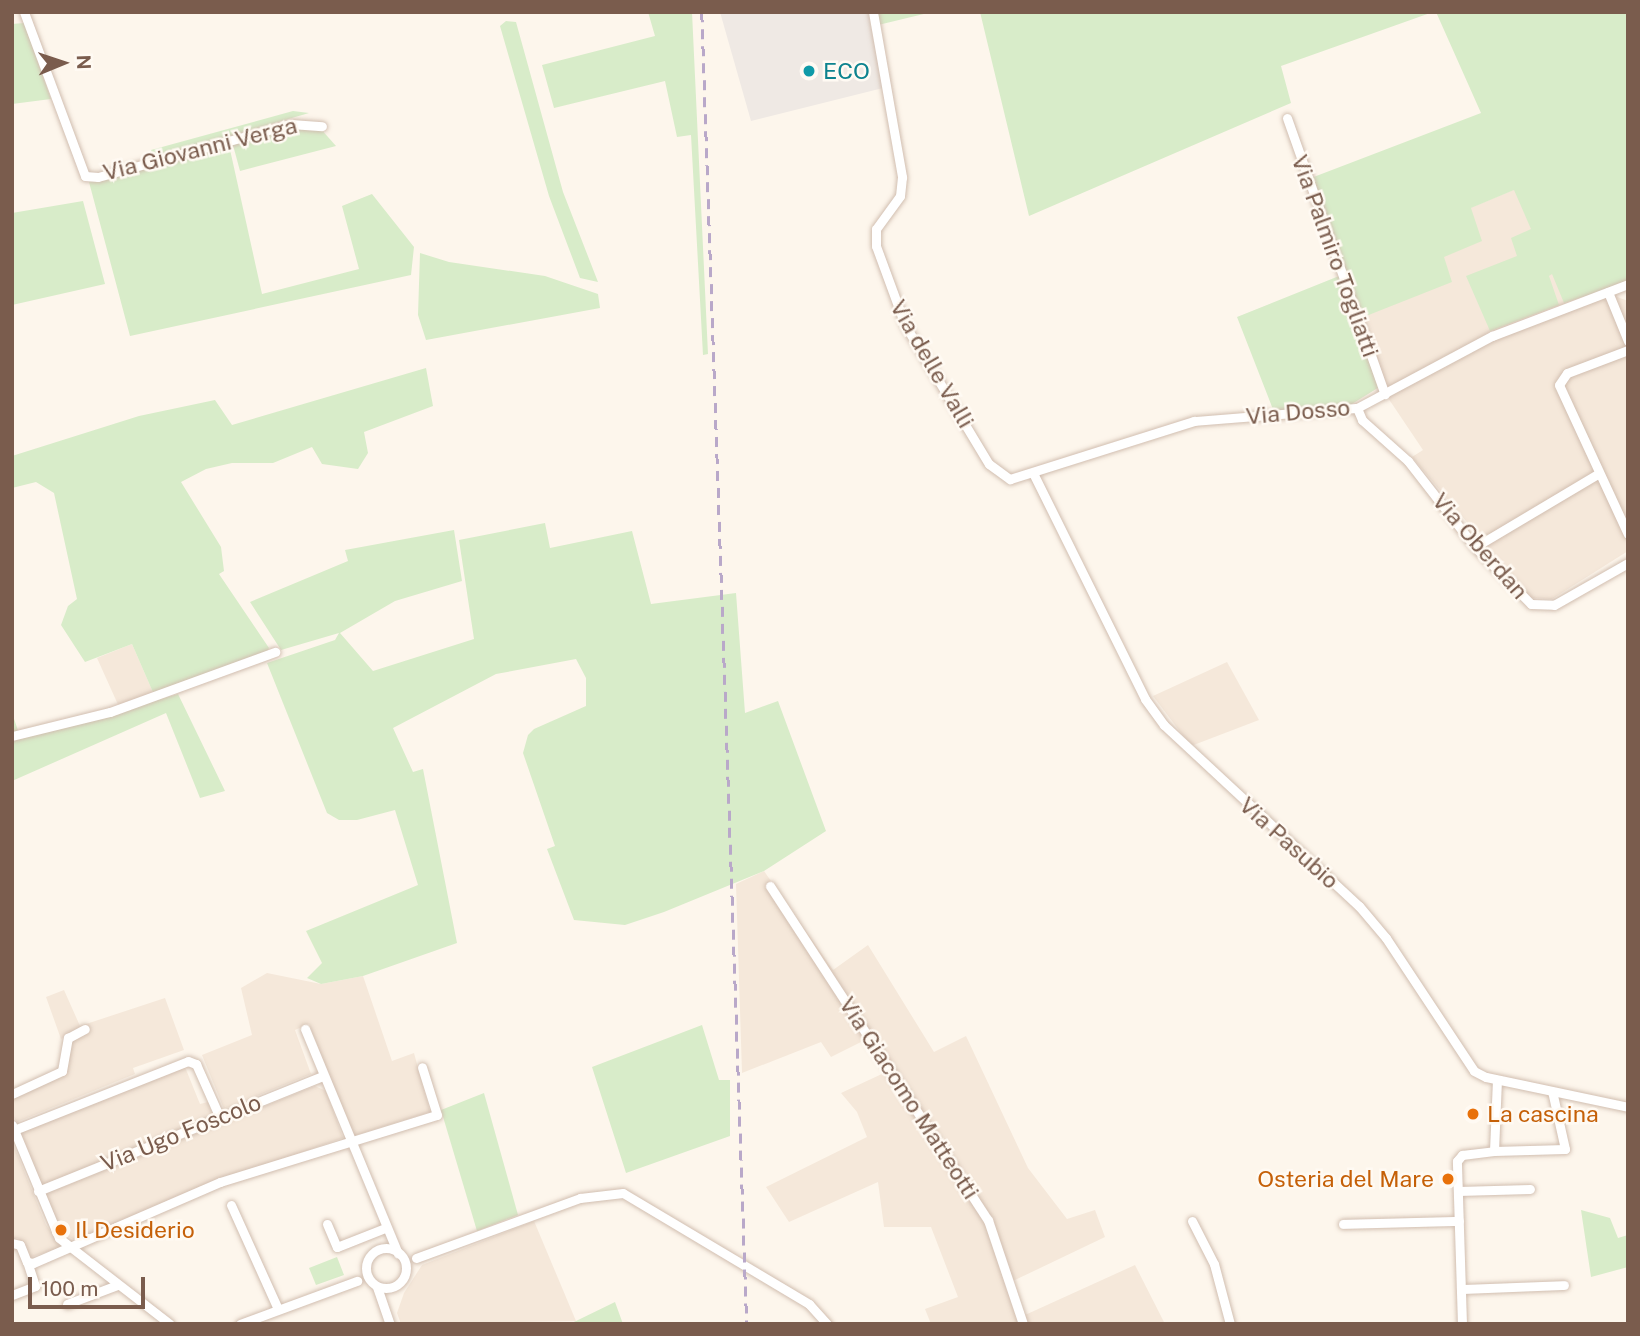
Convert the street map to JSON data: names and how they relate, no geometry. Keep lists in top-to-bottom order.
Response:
{
  "streets": {
    "street": [
      "Via Giovanni Verga",
      "Via Palmiro Togliatti",
      "Via delle Valli",
      "Via Dosso",
      "Via Oberdan",
      "Via Pasubio",
      "Via Giacomo Matteotti",
      "Via Ugo Foscolo"
    ]
  },
  "crossings": [
    ["Via Palmiro Togliatti", "Via Dosso"],
    ["Via delle Valli", "Via Dosso"],
    ["Via delle Valli", "Via Pasubio"],
    ["Via Dosso", "Via Oberdan"],
    ["Via Dosso", "Via Pasubio"]
  ],
  "places": [
    "ECO",
    "La cascina",
    "Osteria del Mare",
    "Il Desiderio"
  ],
  "scale_bar": "100 m",
  "north": "right"
}
